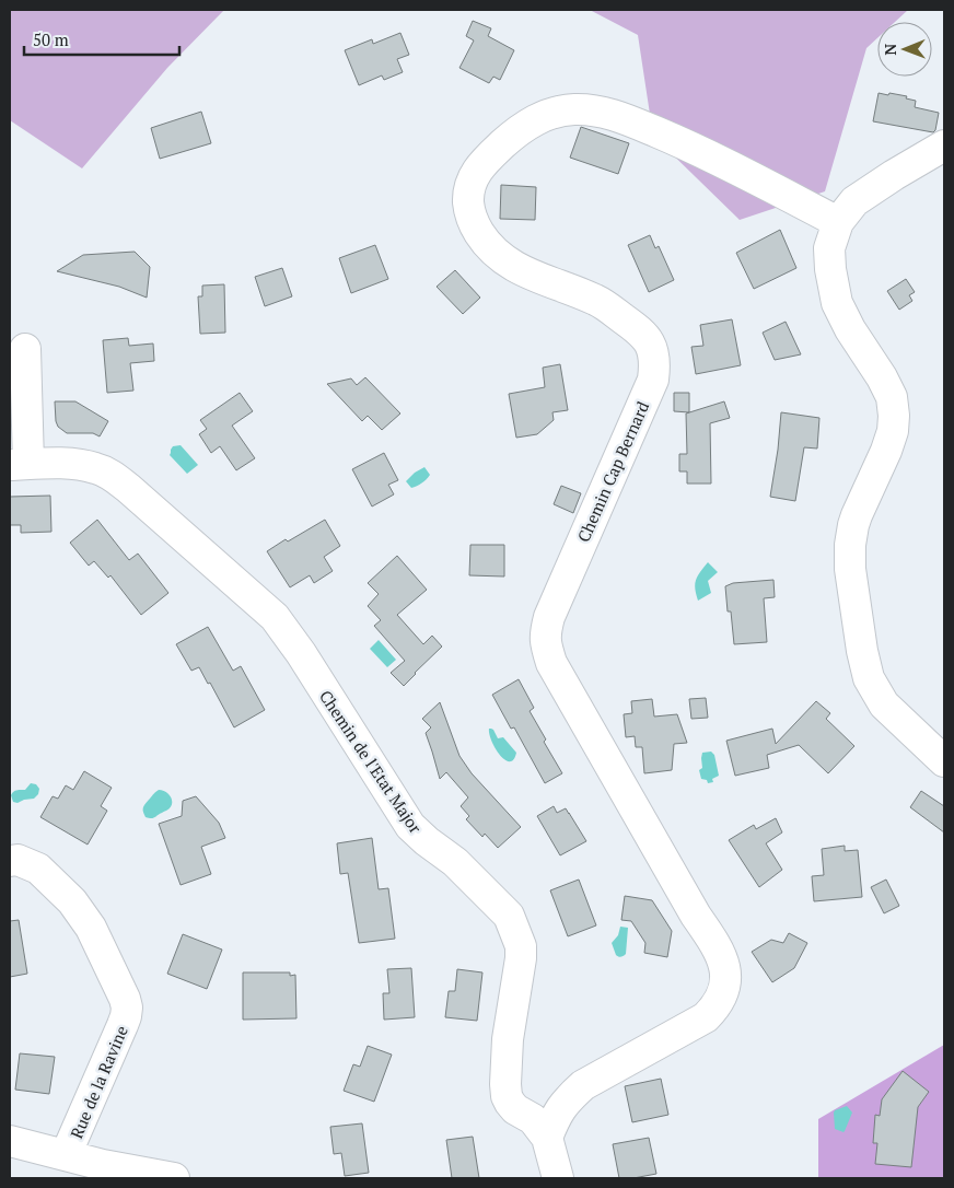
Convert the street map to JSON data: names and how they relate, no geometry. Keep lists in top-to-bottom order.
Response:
{
  "streets": {
    "street": ["Chemin Cap Bernard", "Chemin de l'Etat Major", "Rue de la Ravine"]
  },
  "crossings": [
    ["Chemin Cap Bernard", "Chemin de l'Etat Major"]
  ],
  "scale_bar": "50 m",
  "north": "left"
}
